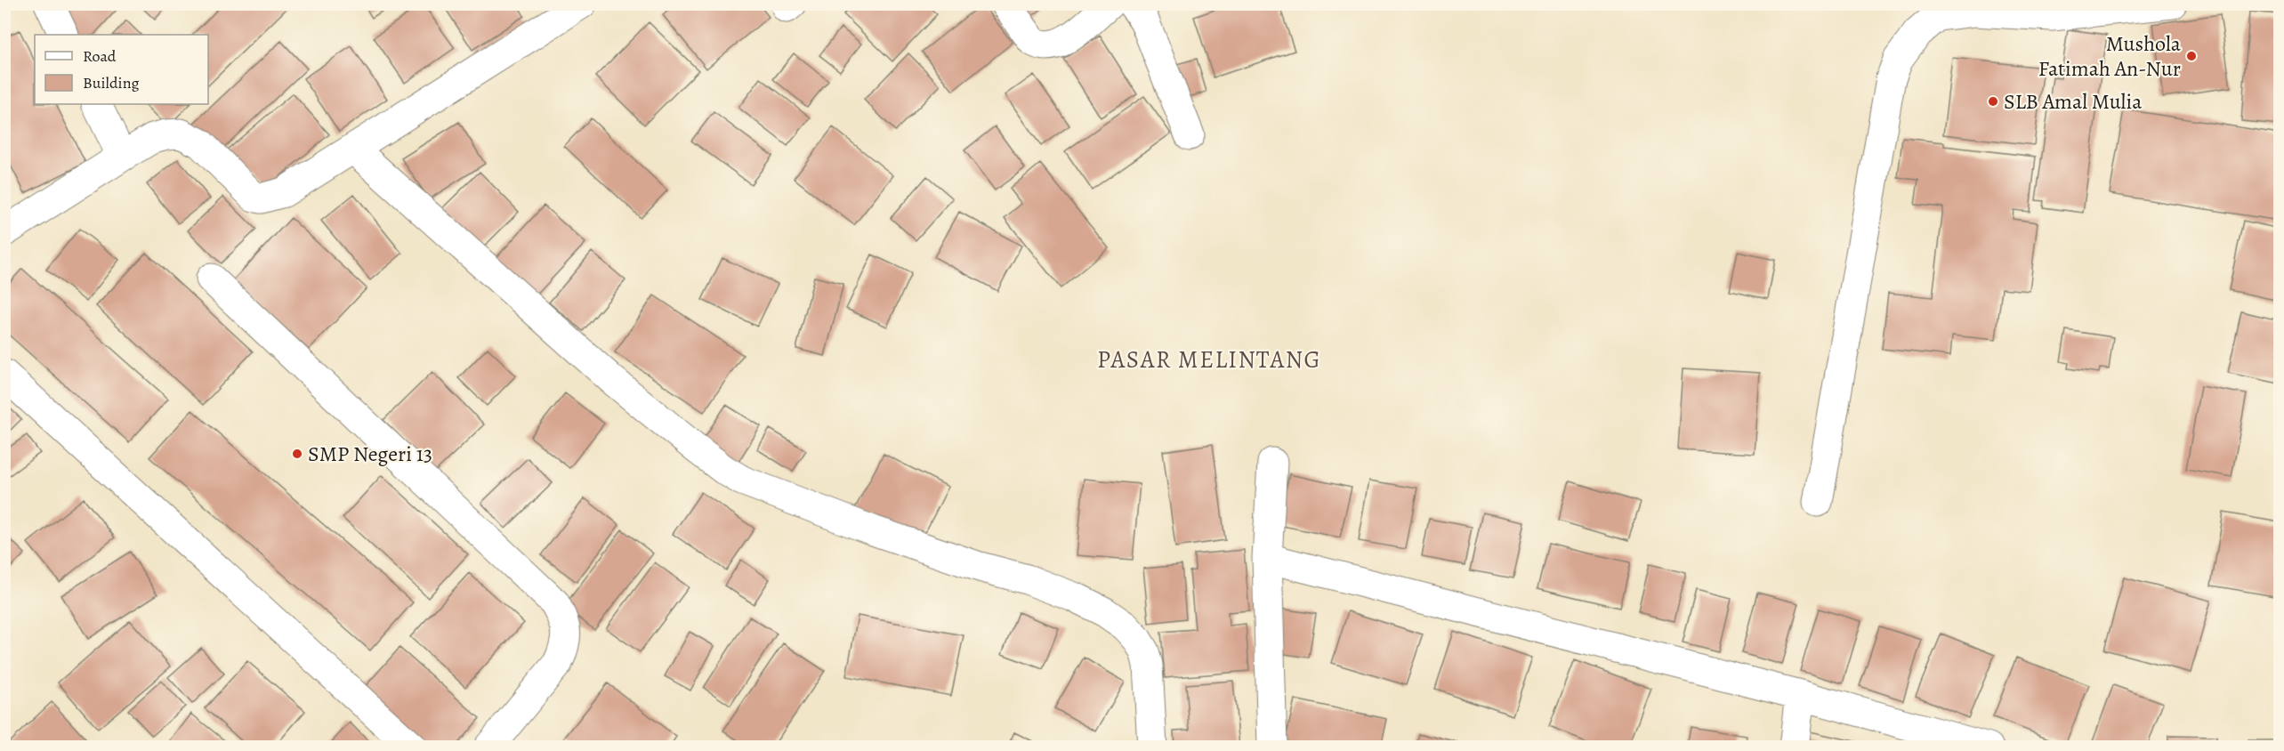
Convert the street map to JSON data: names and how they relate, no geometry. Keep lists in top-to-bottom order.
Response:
{
  "districts": ["PASAR MELINTANG"],
  "places": ["Mushola Fatimah An-Nur", "SLB Amal Mulia", "SMP Negeri 13"],
  "legend": ["Road", "Building"]
}
